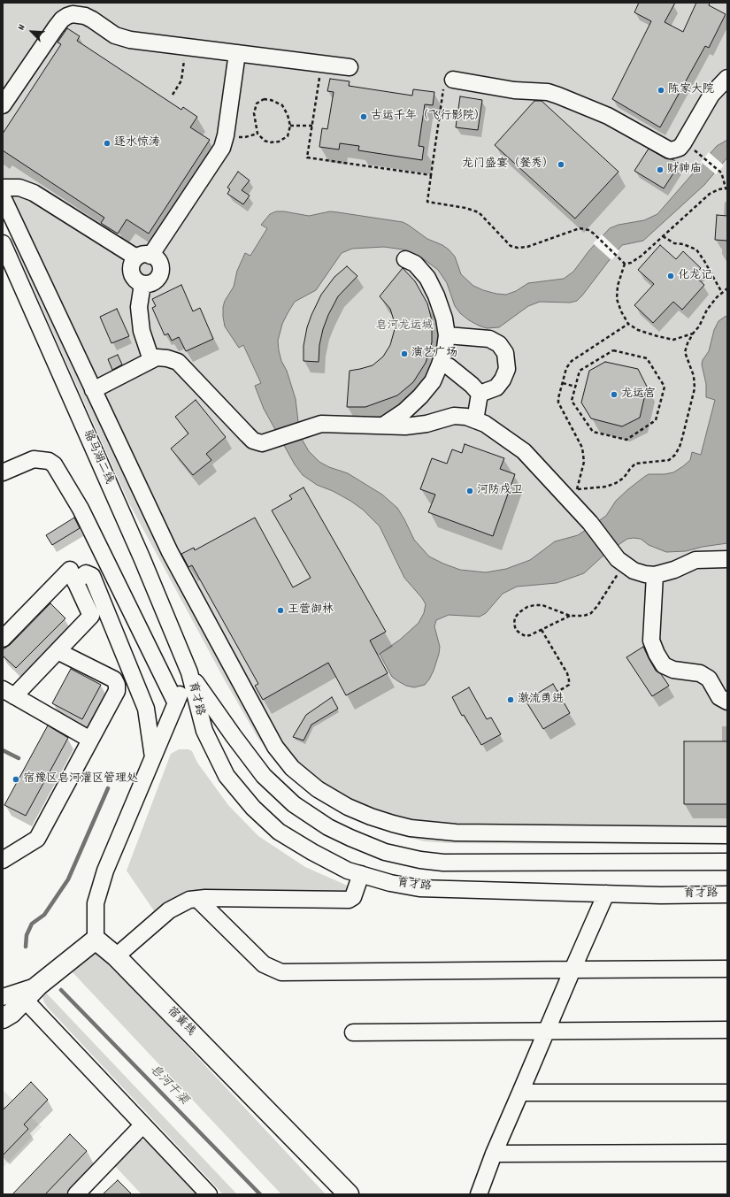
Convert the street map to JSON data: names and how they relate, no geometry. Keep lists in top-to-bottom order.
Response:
{
  "streets": {
    "main road": ["宿黄线"],
    "street": ["骆马湖二线", "育才路"]
  },
  "crossings": [
    ["骆马湖二线", "育才路"]
  ],
  "water": ["皂河干渠"],
  "parks": ["皂河龙运城"],
  "places": [
    "陈家大院",
    "古运千年（飞行影院）",
    "逐水惊涛",
    "龙门盛宴（餐秀）",
    "财神庙",
    "化龙记",
    "演艺广场",
    "龙运宫",
    "河防戍卫",
    "王营御林",
    "激流勇进",
    "宿豫区皂河灌区管理处"
  ],
  "north": "top left"
}
